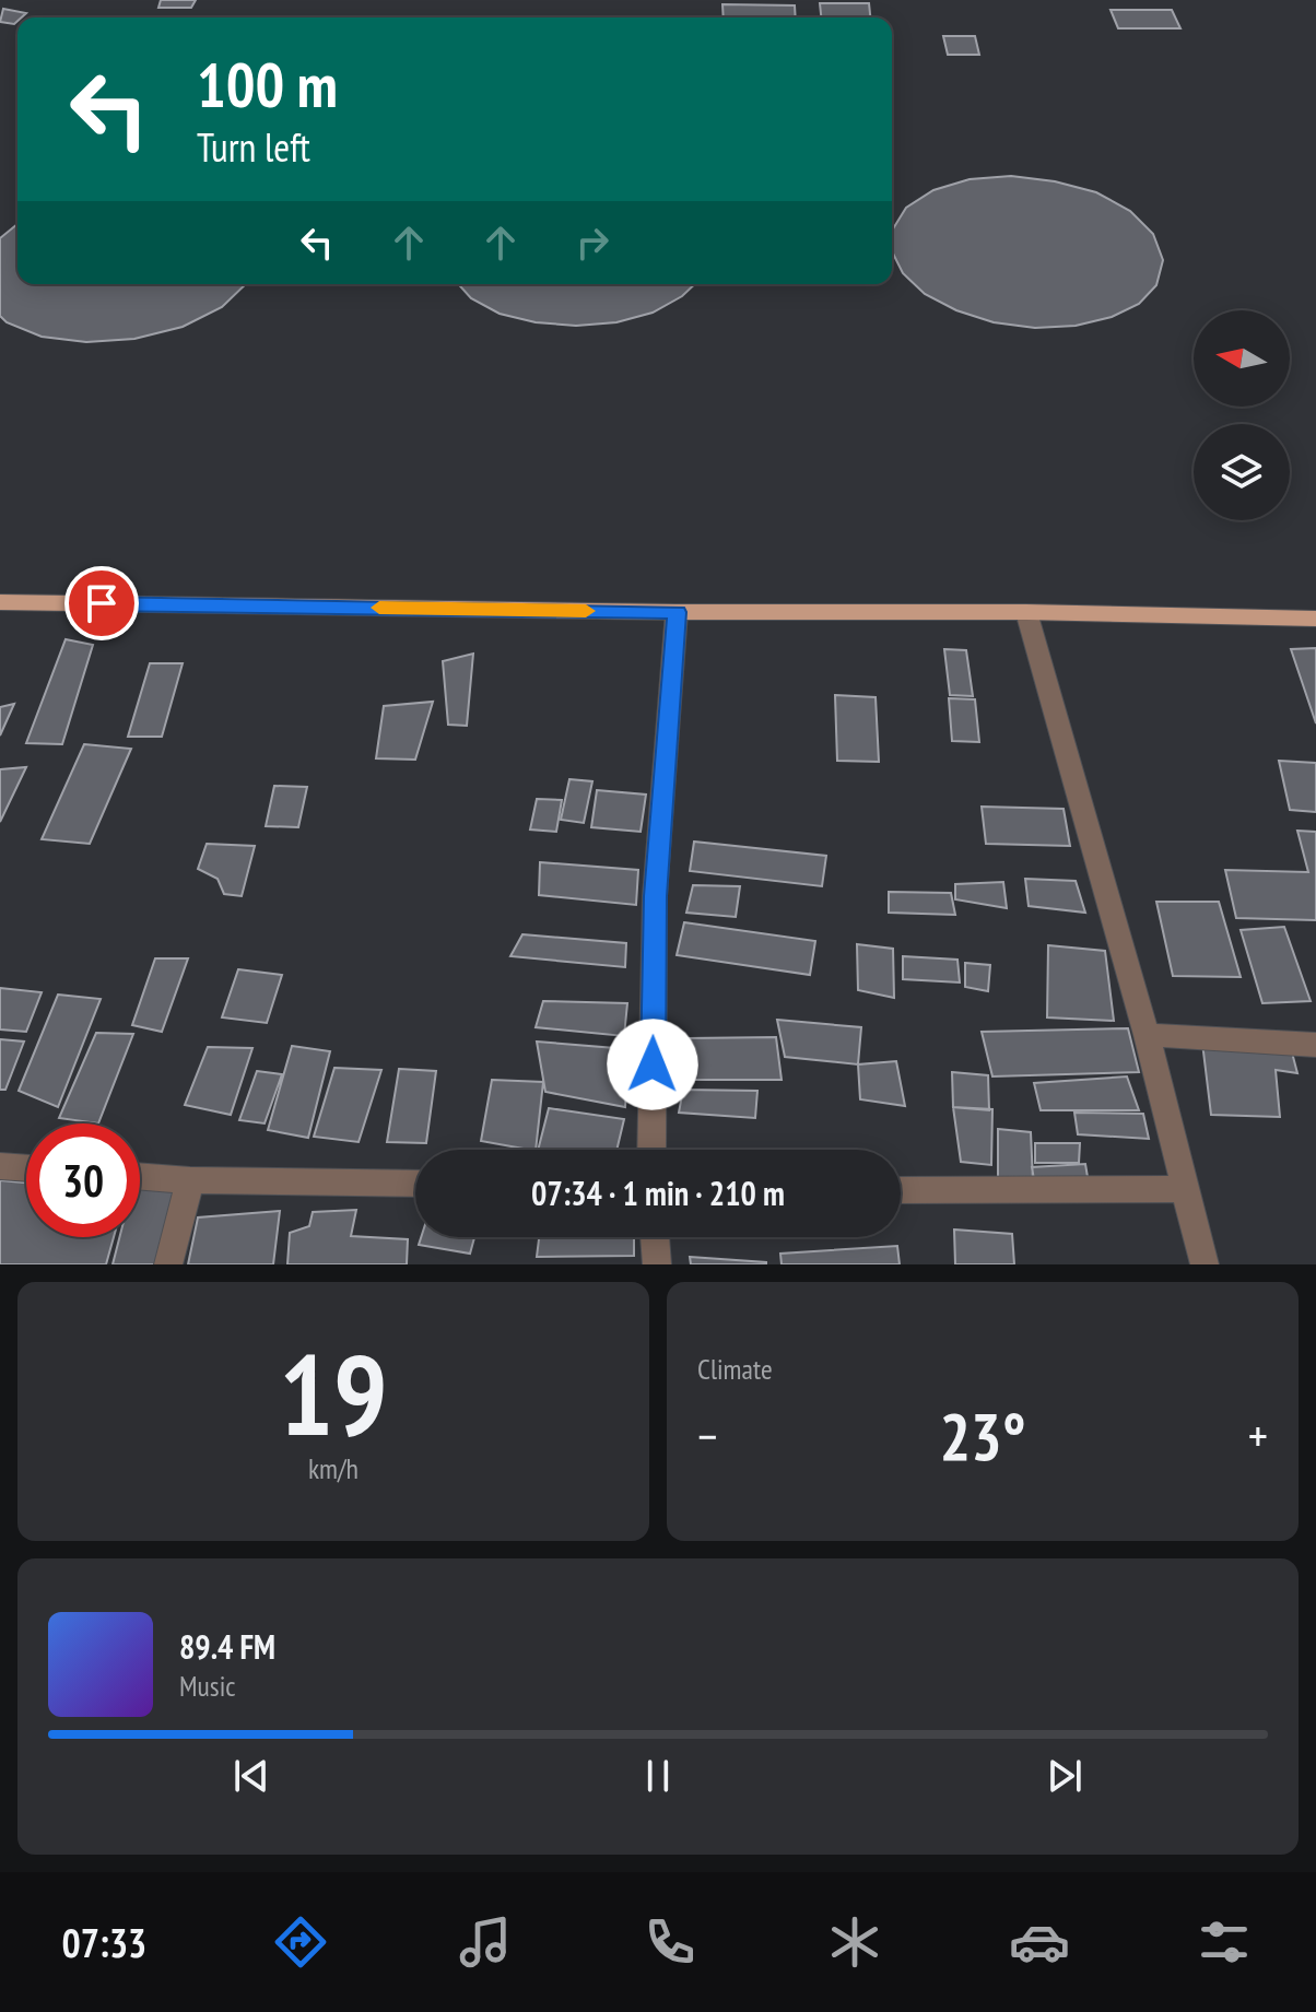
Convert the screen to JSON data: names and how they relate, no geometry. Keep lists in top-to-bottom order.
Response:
{
  "north": "left",
  "page": {
    "turn": ["100 m", "Turn left"],
    "limit": "30",
    "trip": "07:34 · 1 min · 210 m",
    "tile": [
      ["19", "km/h"],
      "Climate"
    ],
    "heat": ["−", "23°", "+"],
    "song": ["89.4 FM", "Music"],
    "tabs": "07:33"
  }
}
